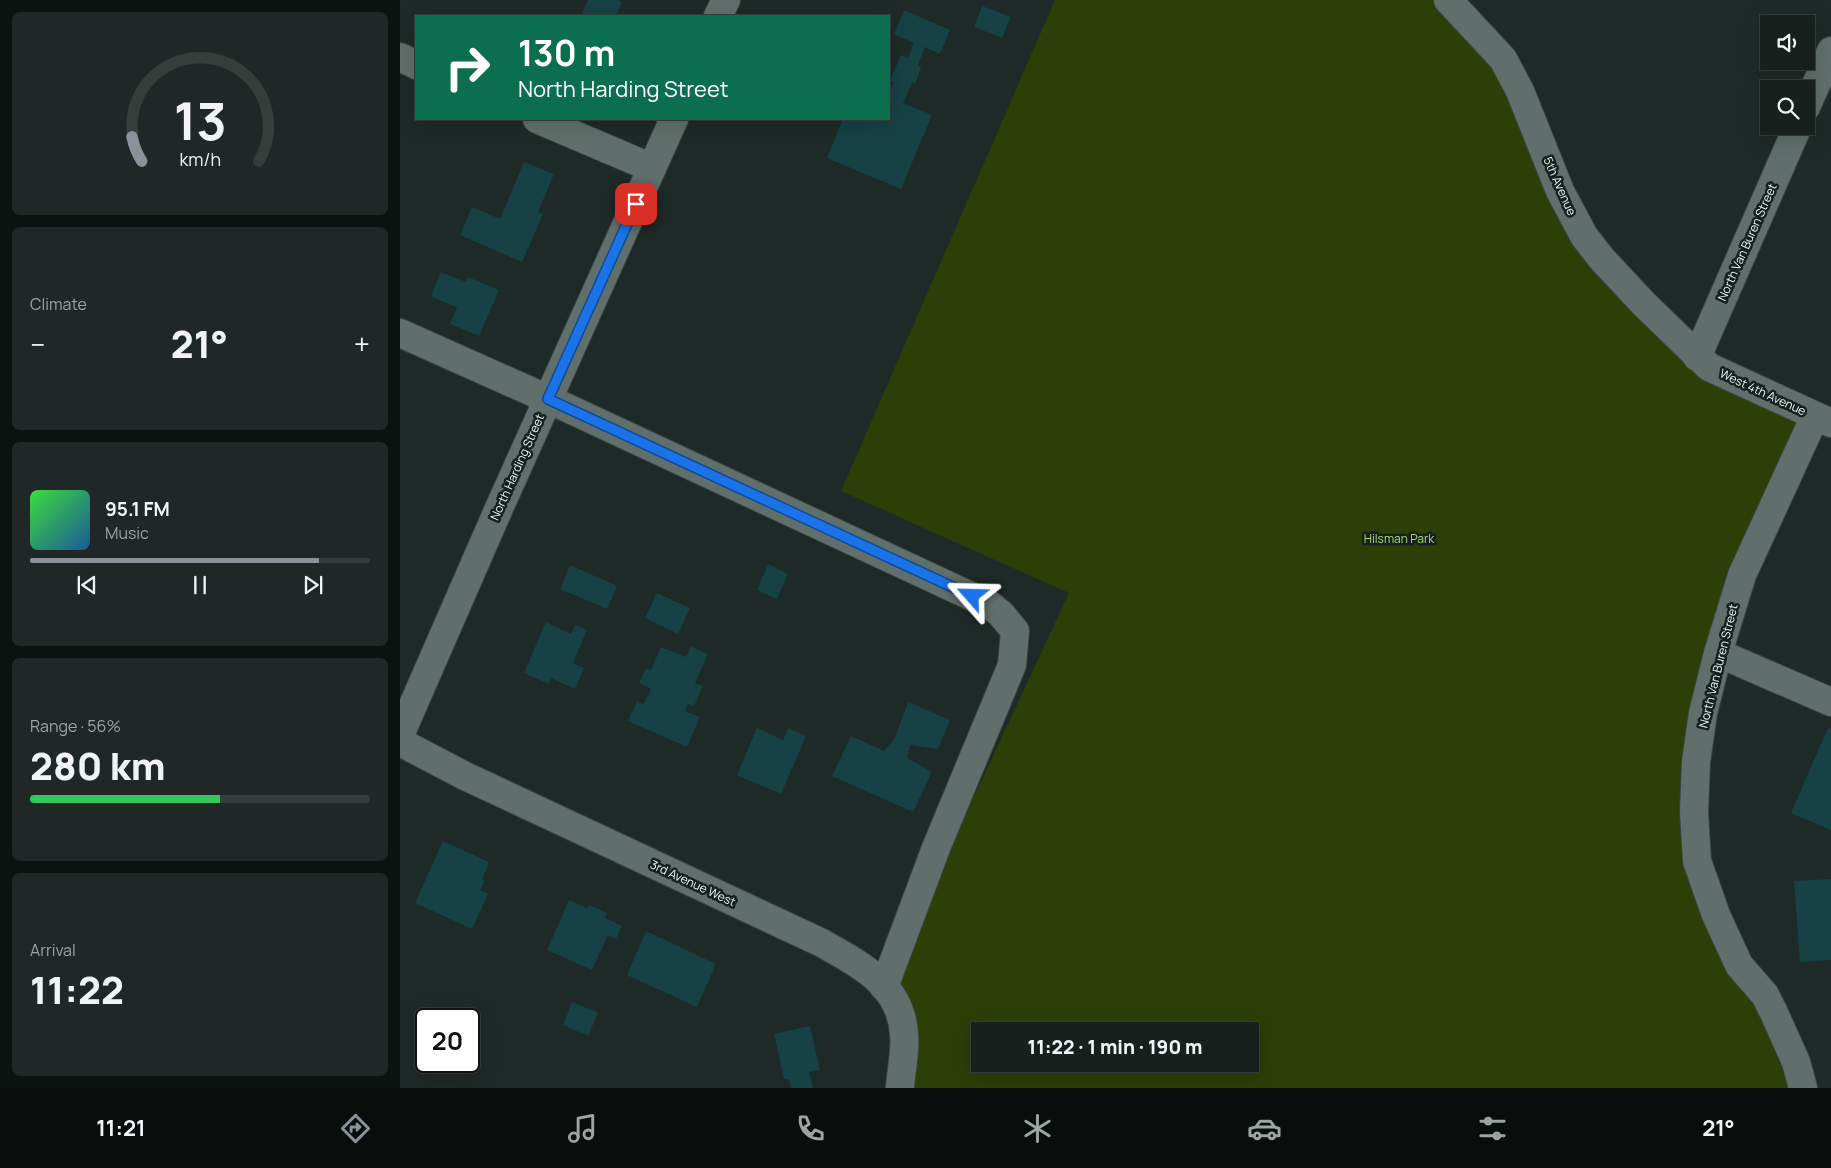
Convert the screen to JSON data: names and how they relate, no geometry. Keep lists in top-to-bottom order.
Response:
{
  "streets": {
    "street": [
      "5th Avenue",
      "North Van Buren Street",
      "West 4th Avenue",
      "North Harding Street",
      "3rd Avenue West"
    ]
  },
  "crossings": [
    ["5th Avenue", "North Van Buren Street"],
    ["5th Avenue", "West 4th Avenue"],
    ["North Van Buren Street", "West 4th Avenue"]
  ],
  "parks": ["Hilsman Park"],
  "page": {
    "turn": ["130 m", "North Harding Street"],
    "tile": [
      "Climate",
      ["Range · 56%", "280 km"],
      ["Arrival", "11:22"]
    ],
    "heat": ["−", "21°", "+"],
    "song": ["95.1 FM", "Music"],
    "limit": "20",
    "trip": "11:22 · 1 min · 190 m",
    "tabs": ["11:21", "21°"],
    "gauge": ["13", "km/h"]
  }
}
